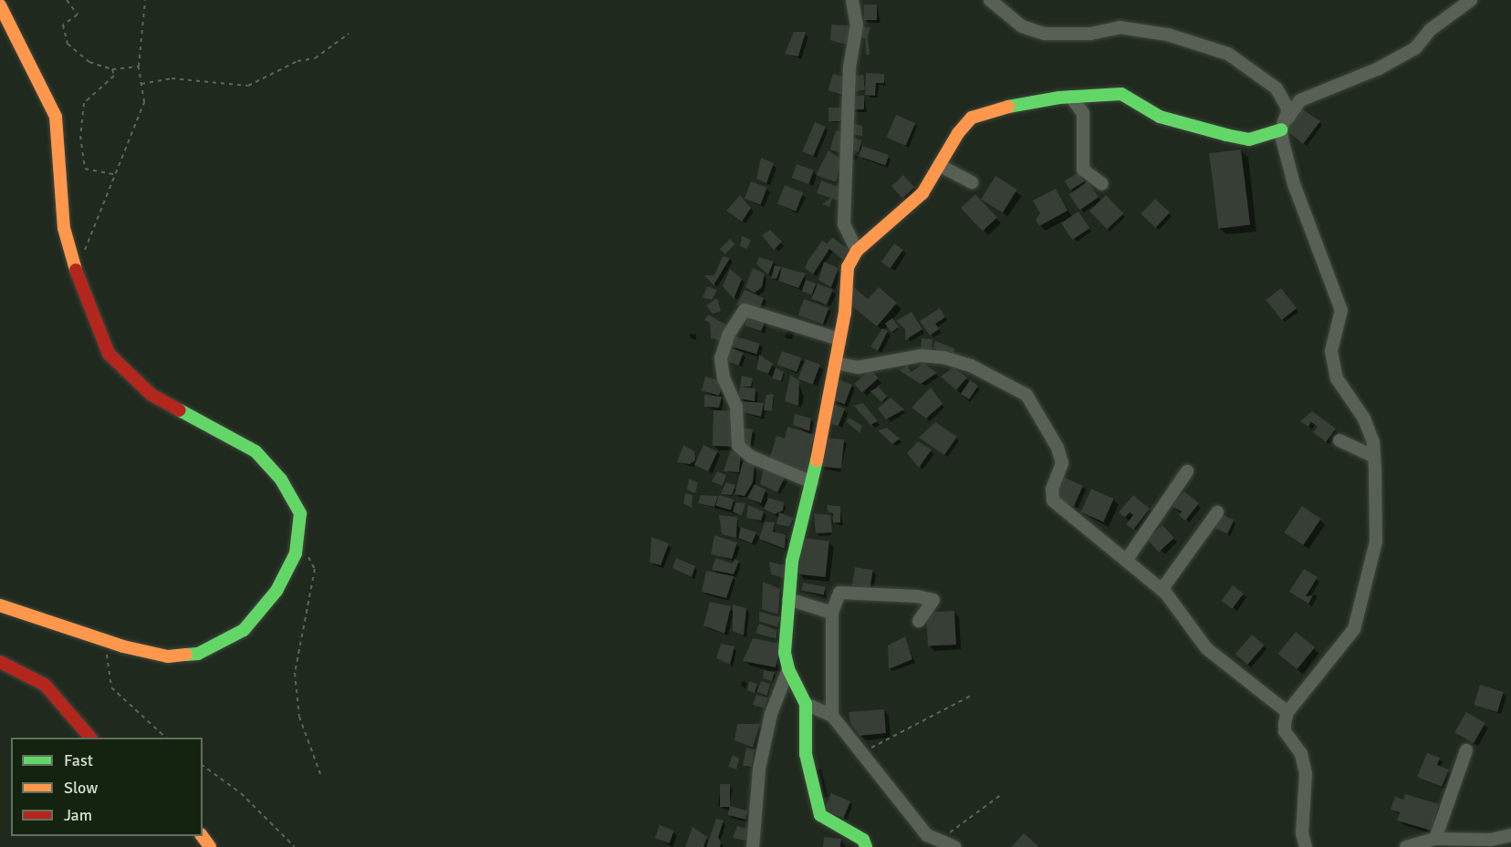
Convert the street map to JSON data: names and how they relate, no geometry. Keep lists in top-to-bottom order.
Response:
{
  "legend": ["Fast", "Slow", "Jam"]
}
